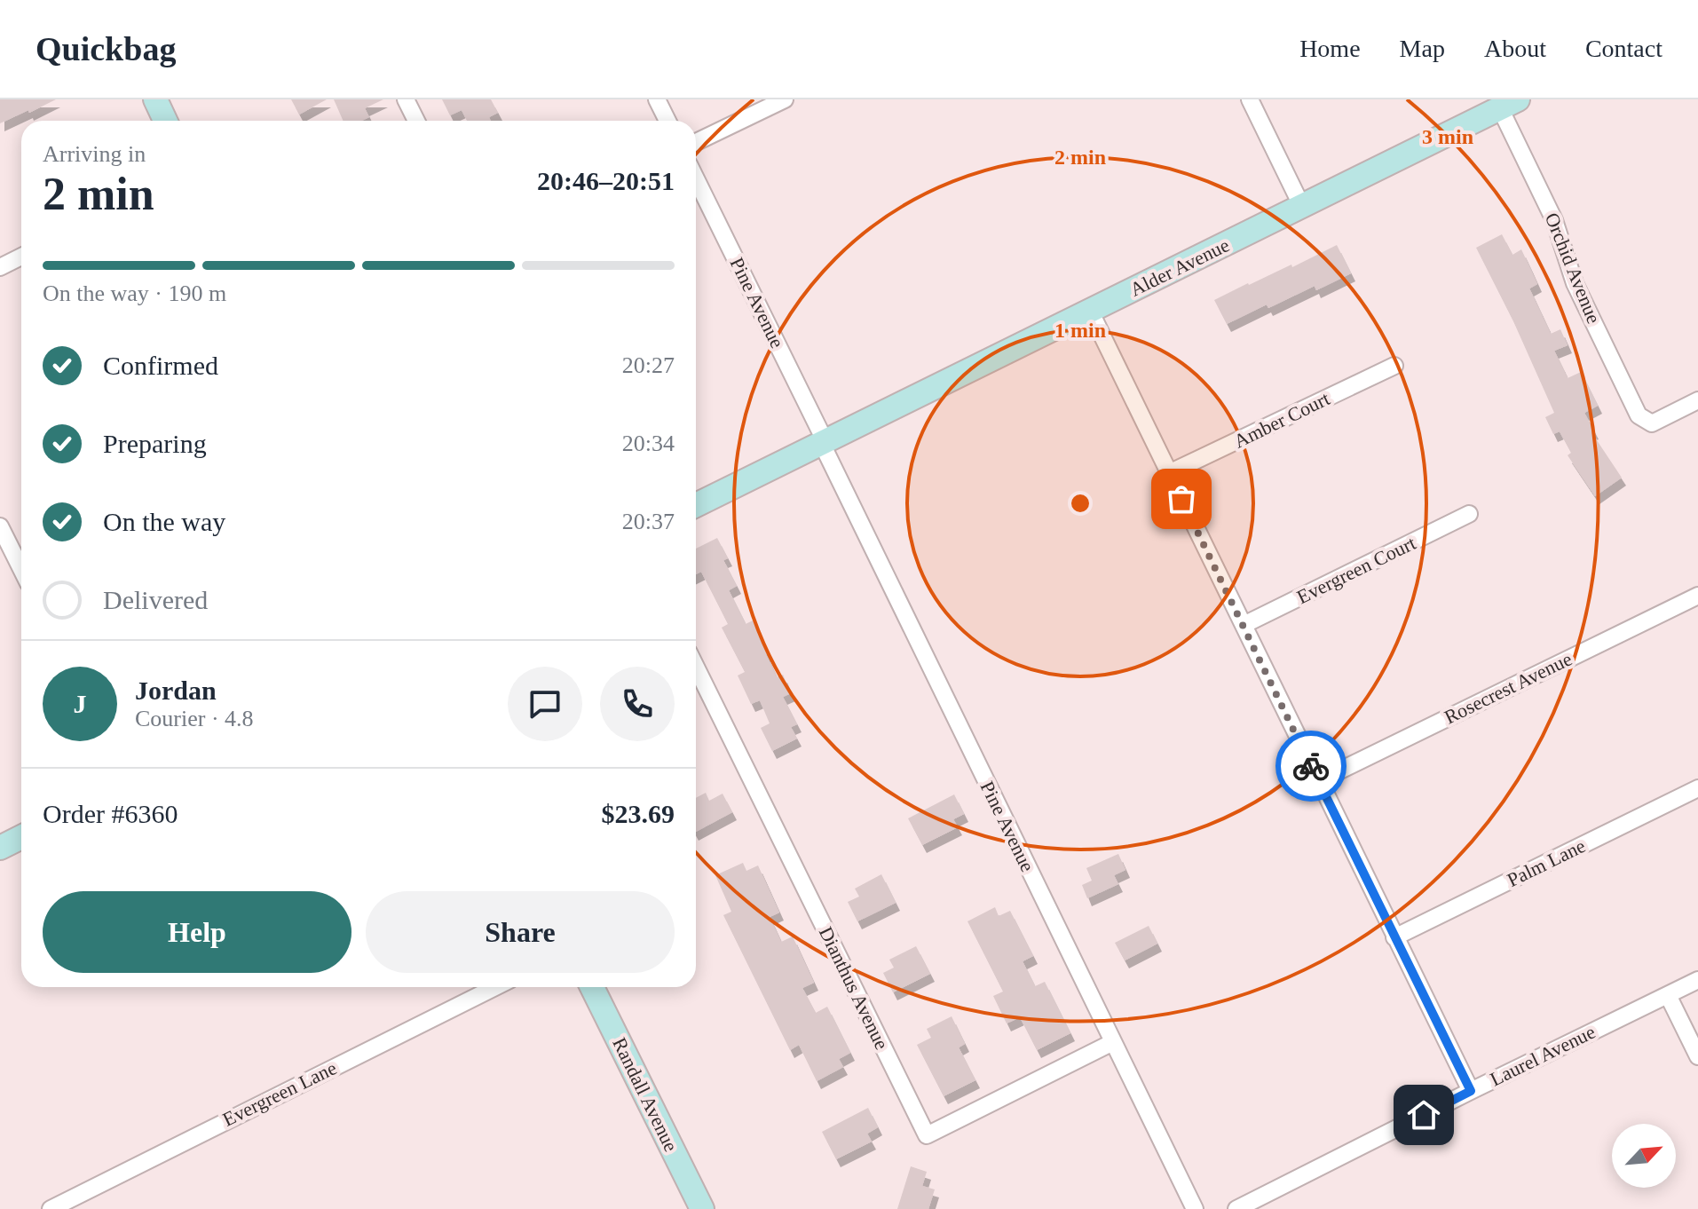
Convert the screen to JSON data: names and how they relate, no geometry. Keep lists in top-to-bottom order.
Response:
{
  "streets": {
    "main road": ["Alder Avenue", "Randall Avenue"],
    "street": [
      "Orchid Avenue",
      "Pine Avenue",
      "Amber Court",
      "Evergreen Court",
      "Rosecrest Avenue",
      "Palm Lane",
      "Dianthus Avenue",
      "Laurel Avenue",
      "Evergreen Lane"
    ]
  },
  "crossings": [
    ["Alder Avenue", "Orchid Avenue"],
    ["Alder Avenue", "Pine Avenue"],
    ["Pine Avenue", "Dianthus Avenue"]
  ],
  "north": "top right",
  "page": {
    "header": "Quickbag",
    "nav": [
      "Home",
      "Map",
      "About",
      "Contact"
    ],
    "heading": ["2 min", "Arriving in", "20:46–20:51"],
    "panel": [
      "Jordan",
      "Courier · 4.8",
      "Order #6360",
      "$23.69"
    ],
    "bar": "On the way · 190 m",
    "list": [
      ["Confirmed", "20:27"],
      ["Preparing", "20:34"],
      ["On the way", "20:37"],
      "Delivered"
    ],
    "round": "J",
    "buttons": ["Help", "Share"]
  },
  "rings": ["3 min", "2 min", "1 min"]
}
